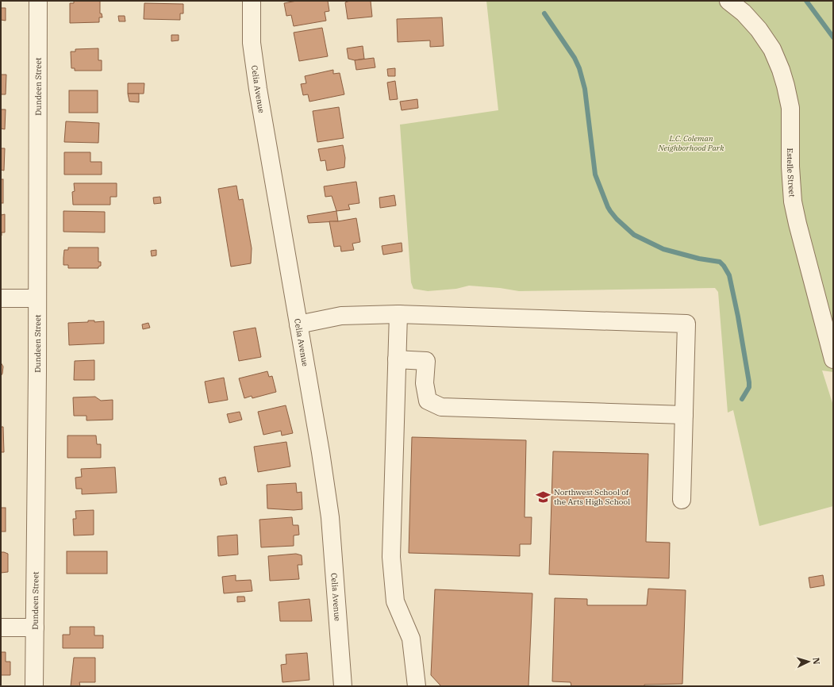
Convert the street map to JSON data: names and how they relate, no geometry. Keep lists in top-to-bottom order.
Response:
{
  "streets": {
    "street": ["Dundeen Street", "Celia Avenue", "Estelle Street"]
  },
  "parks": ["L.C. Coleman Neighborhood Park"],
  "places": {
    "school or university": ["Northwest School of the Arts High School"]
  },
  "north": "right"
}
